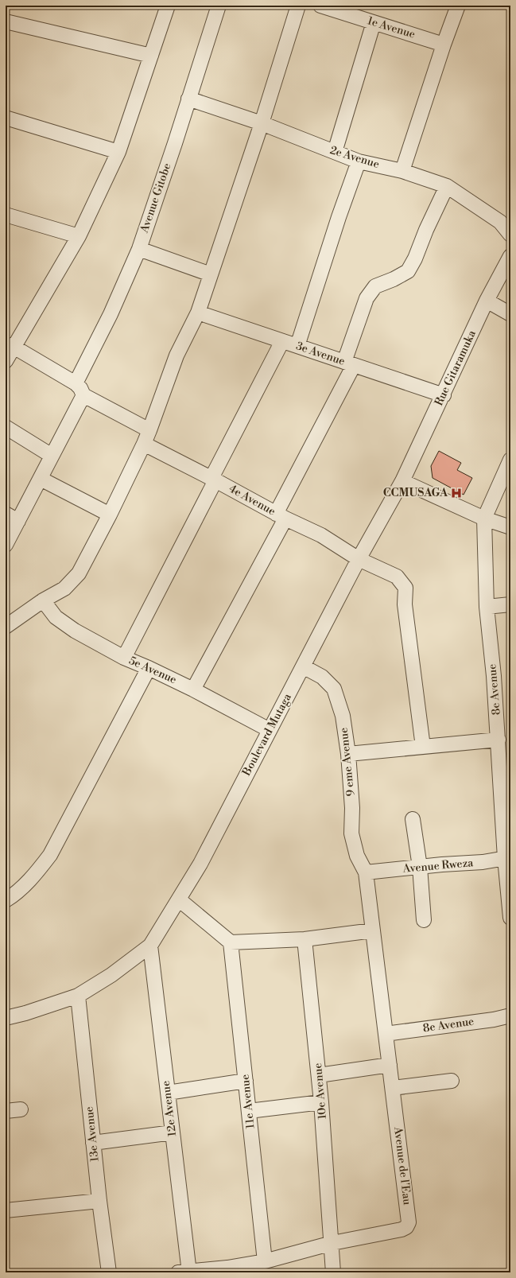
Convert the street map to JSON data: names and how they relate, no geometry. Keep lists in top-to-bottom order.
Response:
{
  "streets": {
    "street": [
      "1e Avenue",
      "2e Avenue",
      "Avenue Gitobe",
      "3e Avenue",
      "Rue Gitaramuka",
      "4e Avenue",
      "5e Avenue",
      "8e Avenue",
      "Boulevard Mutaga",
      "9 eme Avenue",
      "Avenue Rweza",
      "10e Avenue",
      "11e Avenue",
      "12e Avenue",
      "13e Avenue",
      "Avenue de l'Eau"
    ]
  },
  "crossings": [
    ["2e Avenue", "Avenue Gitobe"],
    ["3e Avenue", "Rue Gitaramuka"],
    ["Rue Gitaramuka", "Boulevard Mutaga"],
    ["4e Avenue", "Boulevard Mutaga"],
    ["5e Avenue", "Boulevard Mutaga"],
    ["8e Avenue", "Avenue Rweza"],
    ["8e Avenue", "Avenue de l'Eau"],
    ["Boulevard Mutaga", "9 eme Avenue"],
    ["Boulevard Mutaga", "12e Avenue"],
    ["Boulevard Mutaga", "13e Avenue"],
    ["9 eme Avenue", "Avenue Rweza"],
    ["9 eme Avenue", "Avenue de l'Eau"],
    ["Avenue Rweza", "Avenue de l'Eau"],
    ["10e Avenue", "Avenue de l'Eau"],
    ["11e Avenue", "Avenue de l'Eau"],
    ["12e Avenue", "Avenue de l'Eau"]
  ],
  "places": {
    "hospital": ["CCMUSAGA"]
  }
}
